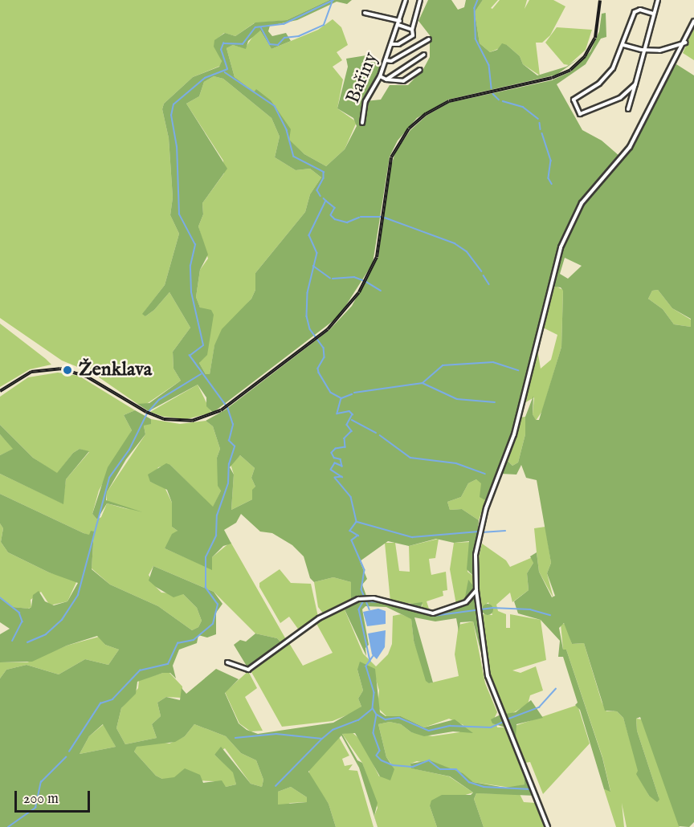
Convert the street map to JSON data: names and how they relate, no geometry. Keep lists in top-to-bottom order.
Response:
{
  "streets": {
    "street": ["Bařiny"]
  },
  "places": ["Ženklava"],
  "scale_bar": "200 m"
}
